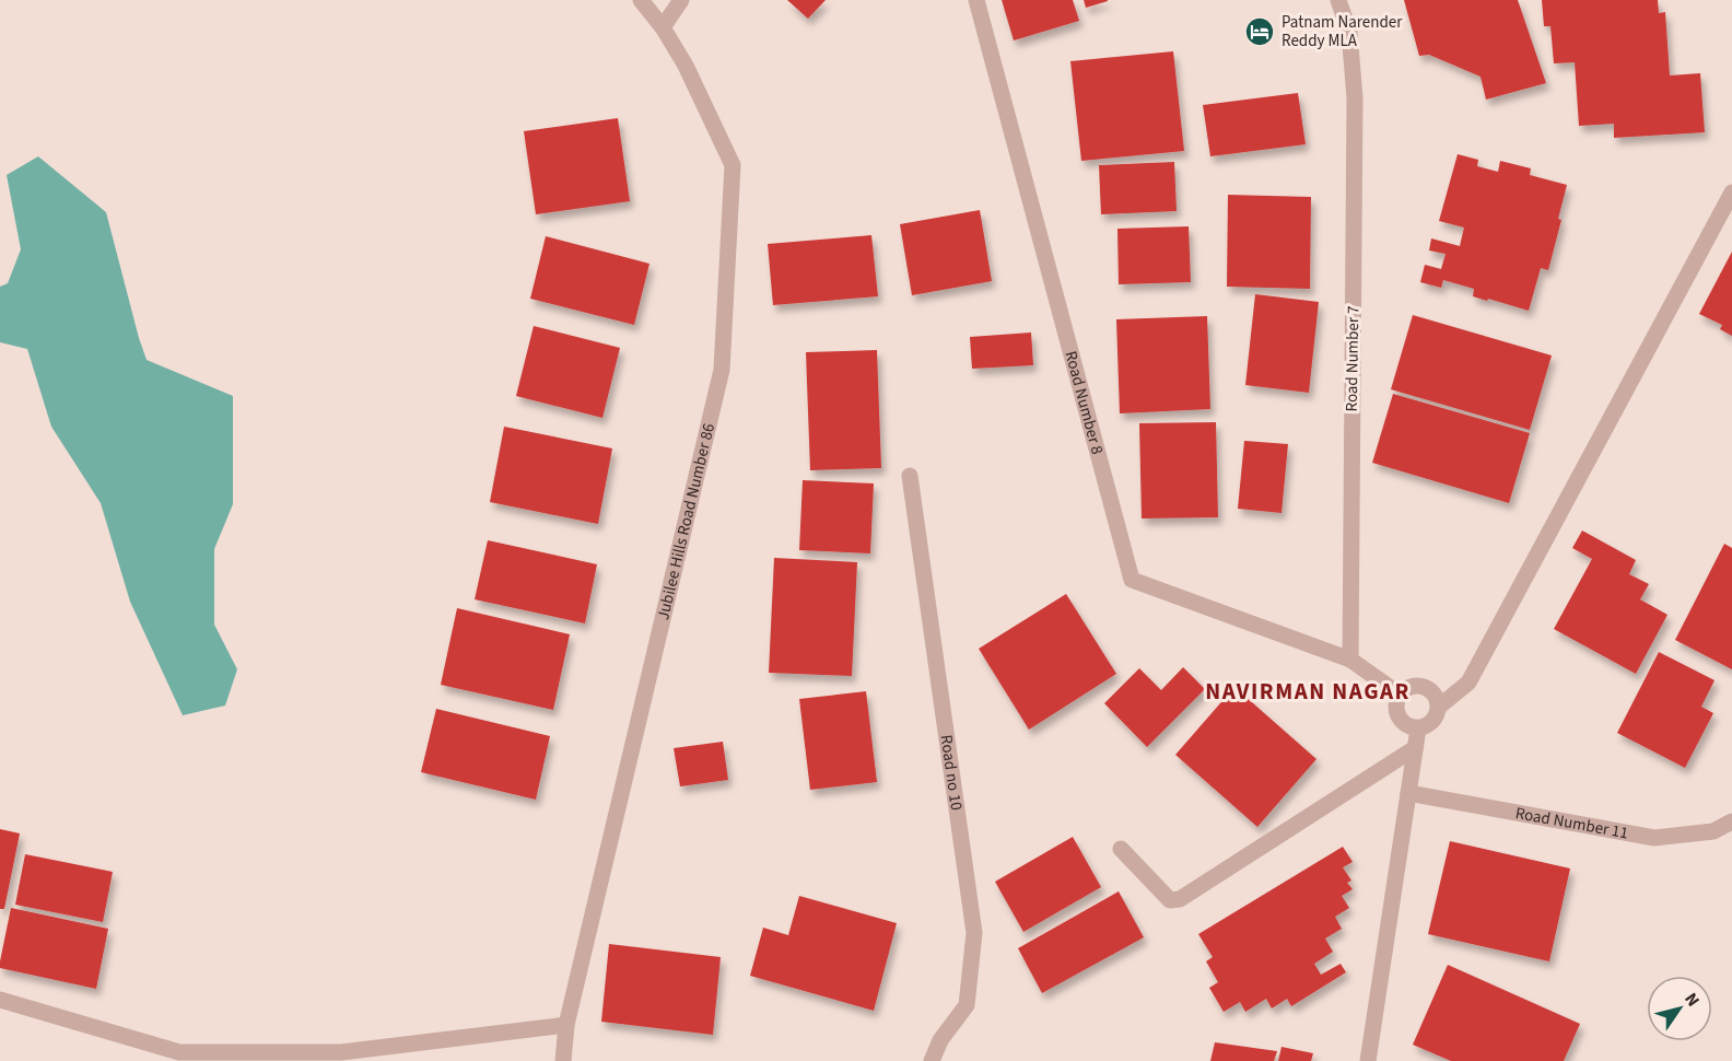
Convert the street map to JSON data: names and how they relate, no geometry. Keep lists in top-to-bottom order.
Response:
{
  "streets": {
    "street": [
      "Road Number 7",
      "Road Number 8",
      "Jubilee Hills Road Number 86",
      "Road no 10",
      "Road Number 11"
    ]
  },
  "crossings": [
    ["Road Number 7", "Road Number 8"]
  ],
  "districts": ["NAVIRMAN NAGAR"],
  "places": {
    "hotel": ["Patnam Narender Reddy MLA"]
  },
  "north": "top right"
}
